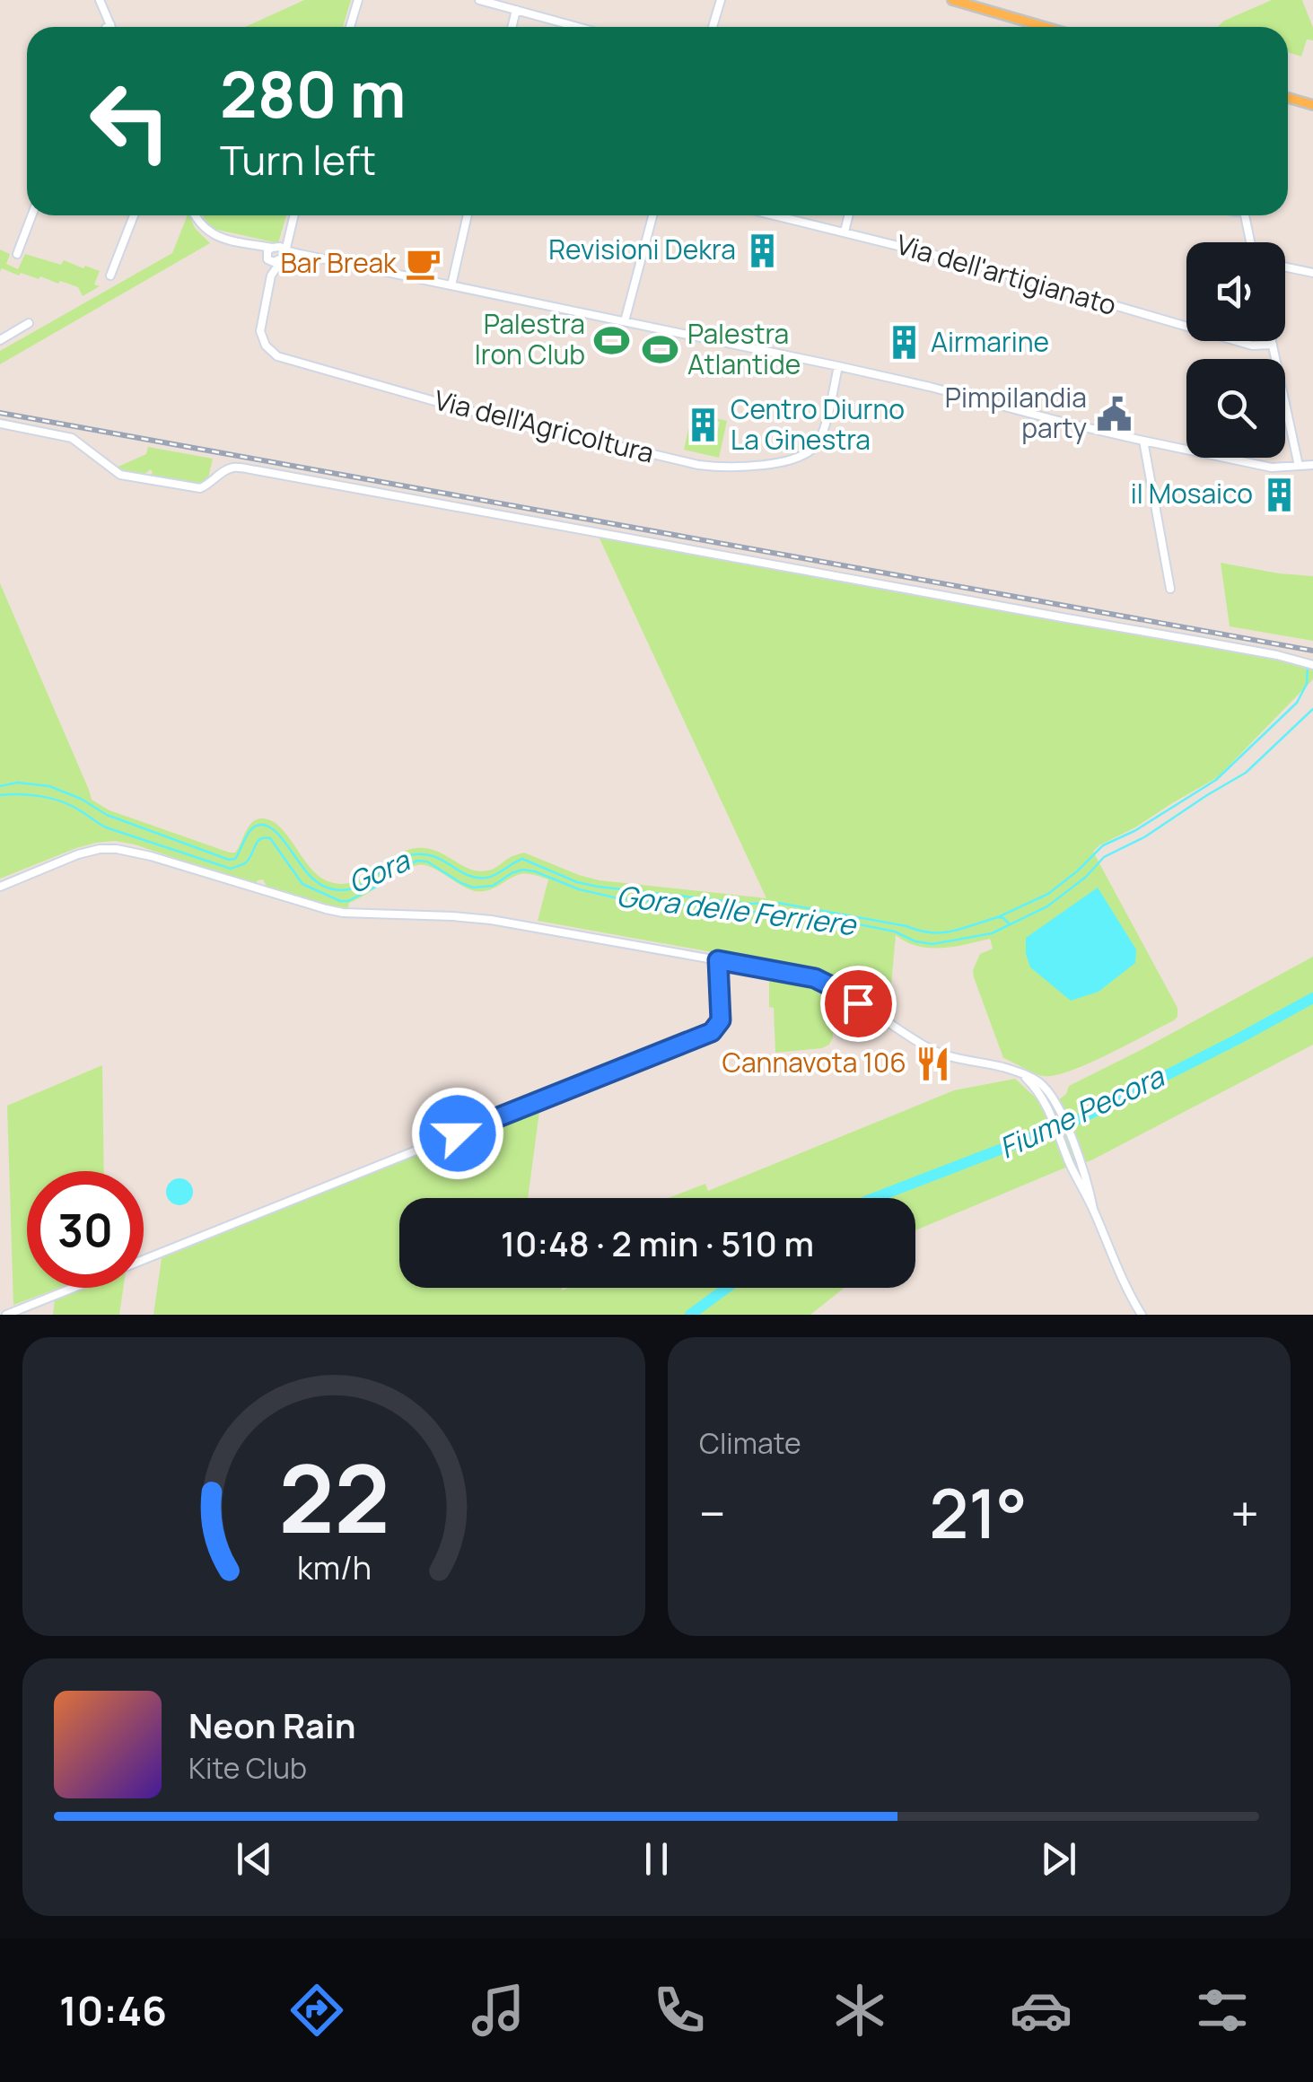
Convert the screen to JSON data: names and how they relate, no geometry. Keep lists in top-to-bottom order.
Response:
{
  "streets": {
    "street": ["Via dell'artigianato", "Via dell'Agricoltura"]
  },
  "water": ["Gora", "Gora delle Ferriere", "Fiume Pecora"],
  "places": {
    "building": [
      "Revisioni Dekra",
      "Airmarine",
      "Centro Diurno La Ginestra",
      "il Mosaico"
    ],
    "cafe": ["Bar Break"],
    "sports": ["Palestra Iron Club", "Palestra Atlantide"],
    "public building": ["Pimpilandia party"],
    "restaurant": ["Cannavota 106"]
  },
  "page": {
    "turn": ["280 m", "Turn left"],
    "limit": "30",
    "trip": "10:48 · 2 min · 510 m",
    "tile": "Climate",
    "heat": ["−", "21°", "+"],
    "song": ["Neon Rain", "Kite Club"],
    "tabs": "10:46",
    "gauge": ["22", "km/h"]
  }
}
